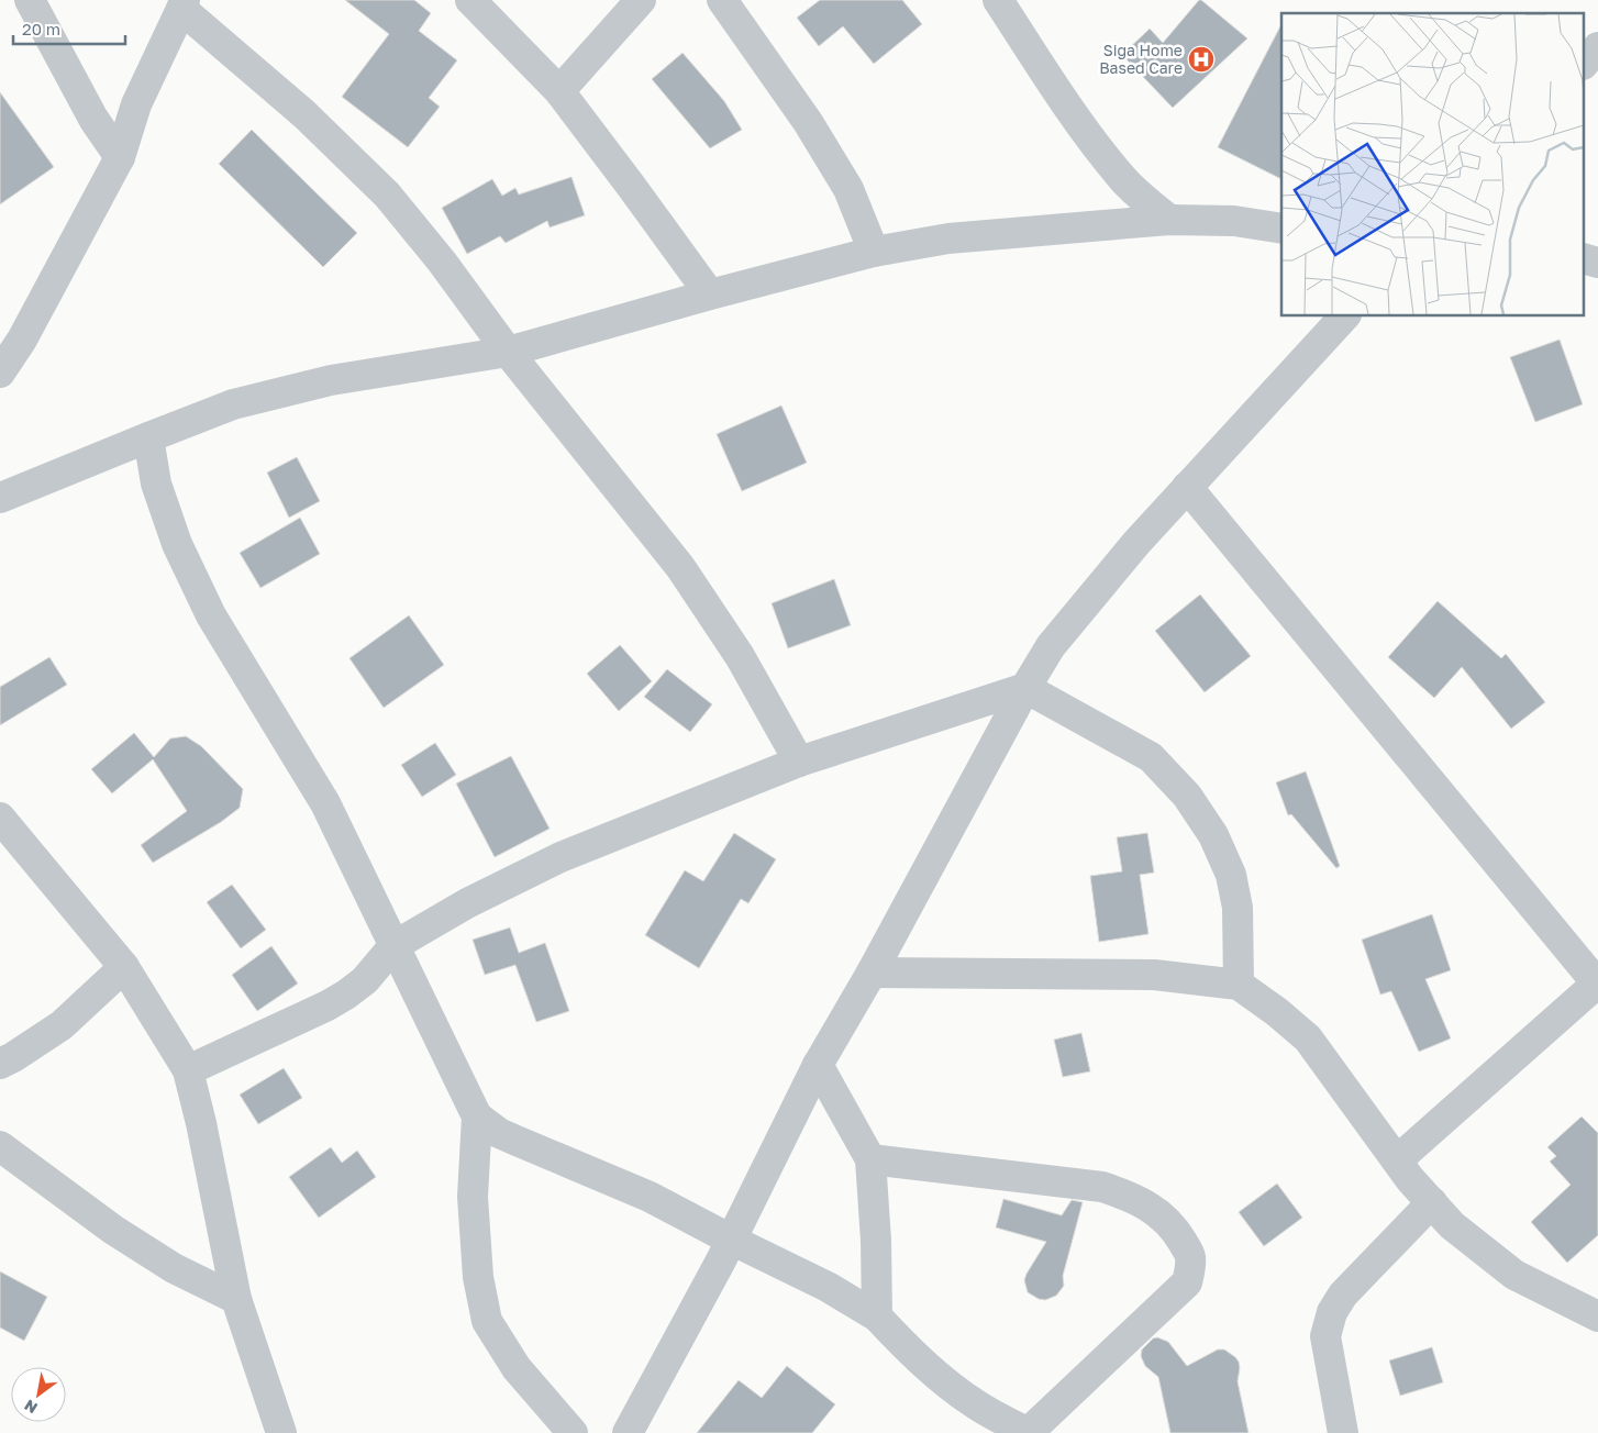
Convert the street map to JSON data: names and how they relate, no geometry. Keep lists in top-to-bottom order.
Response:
{
  "places": {
    "hospital": ["Siga Home Based Care"]
  },
  "scale_bar": "20 m",
  "north": "bottom left"
}
